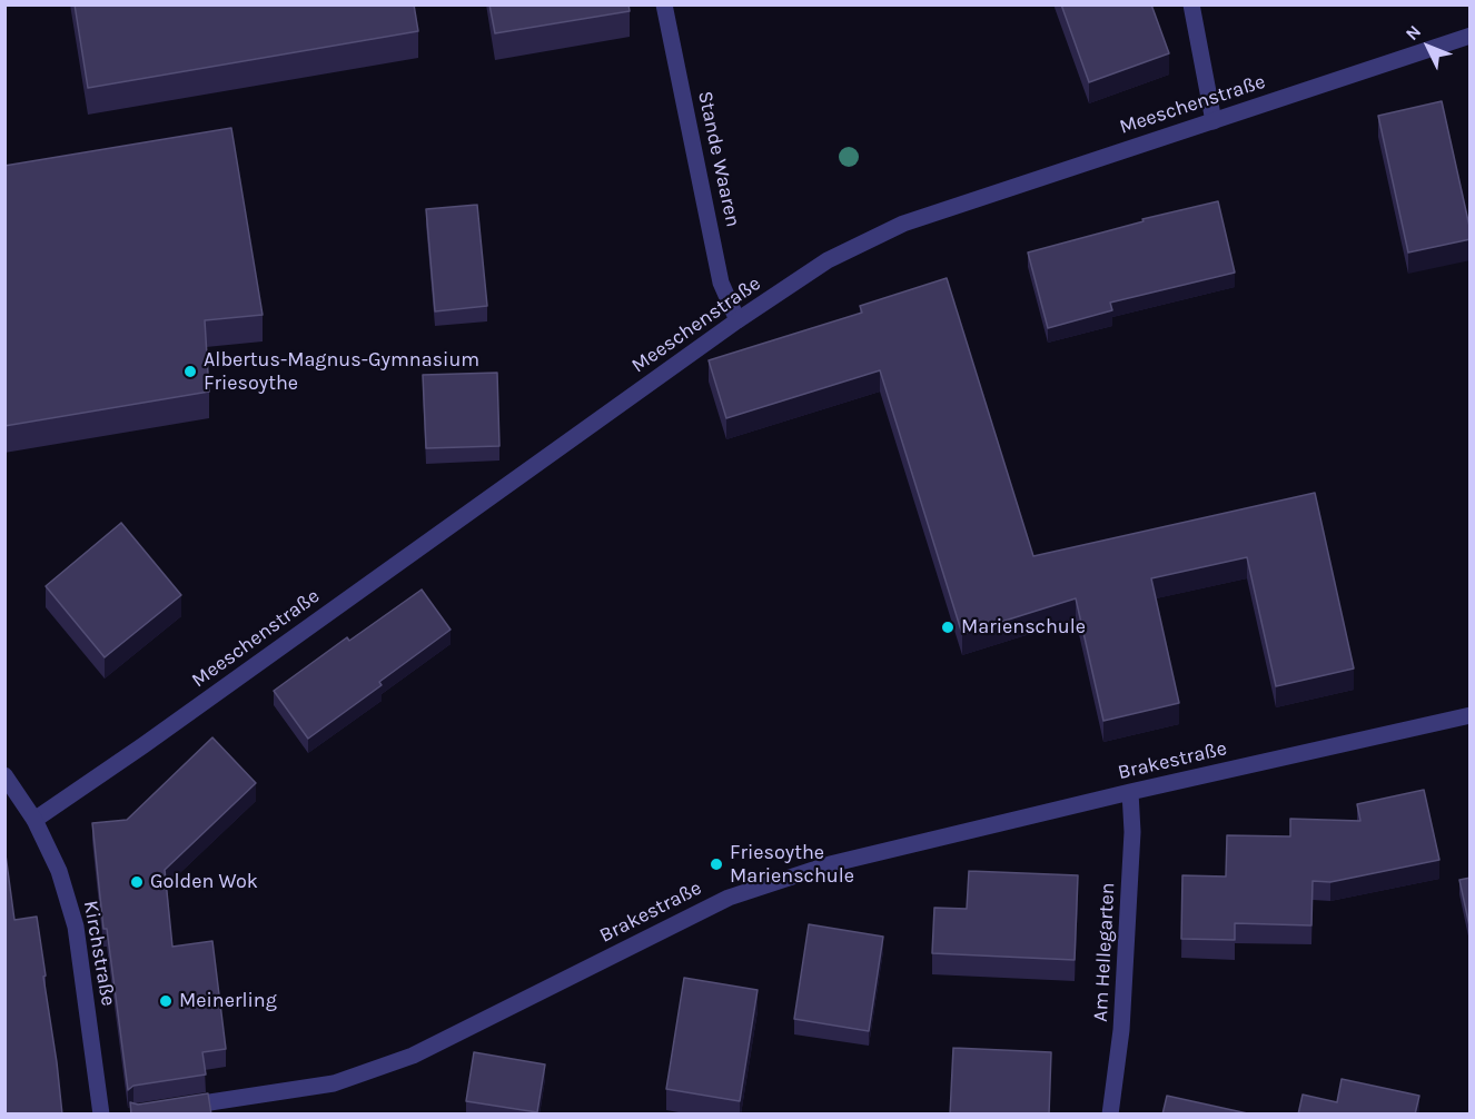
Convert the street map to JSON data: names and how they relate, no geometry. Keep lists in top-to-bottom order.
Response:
{
  "streets": {
    "street": [
      "Meeschenstraße",
      "Stande Waaren",
      "Brakestraße",
      "Am Hellegarten",
      "Kirchstraße"
    ]
  },
  "crossings": [
    ["Meeschenstraße", "Stande Waaren"],
    ["Meeschenstraße", "Kirchstraße"],
    ["Brakestraße", "Am Hellegarten"]
  ],
  "places": [
    "Albertus-Magnus-Gymnasium Friesoythe",
    "Marienschule",
    "Friesoythe Marienschule",
    "Golden Wok",
    "Meinerling"
  ],
  "north": "top left"
}
